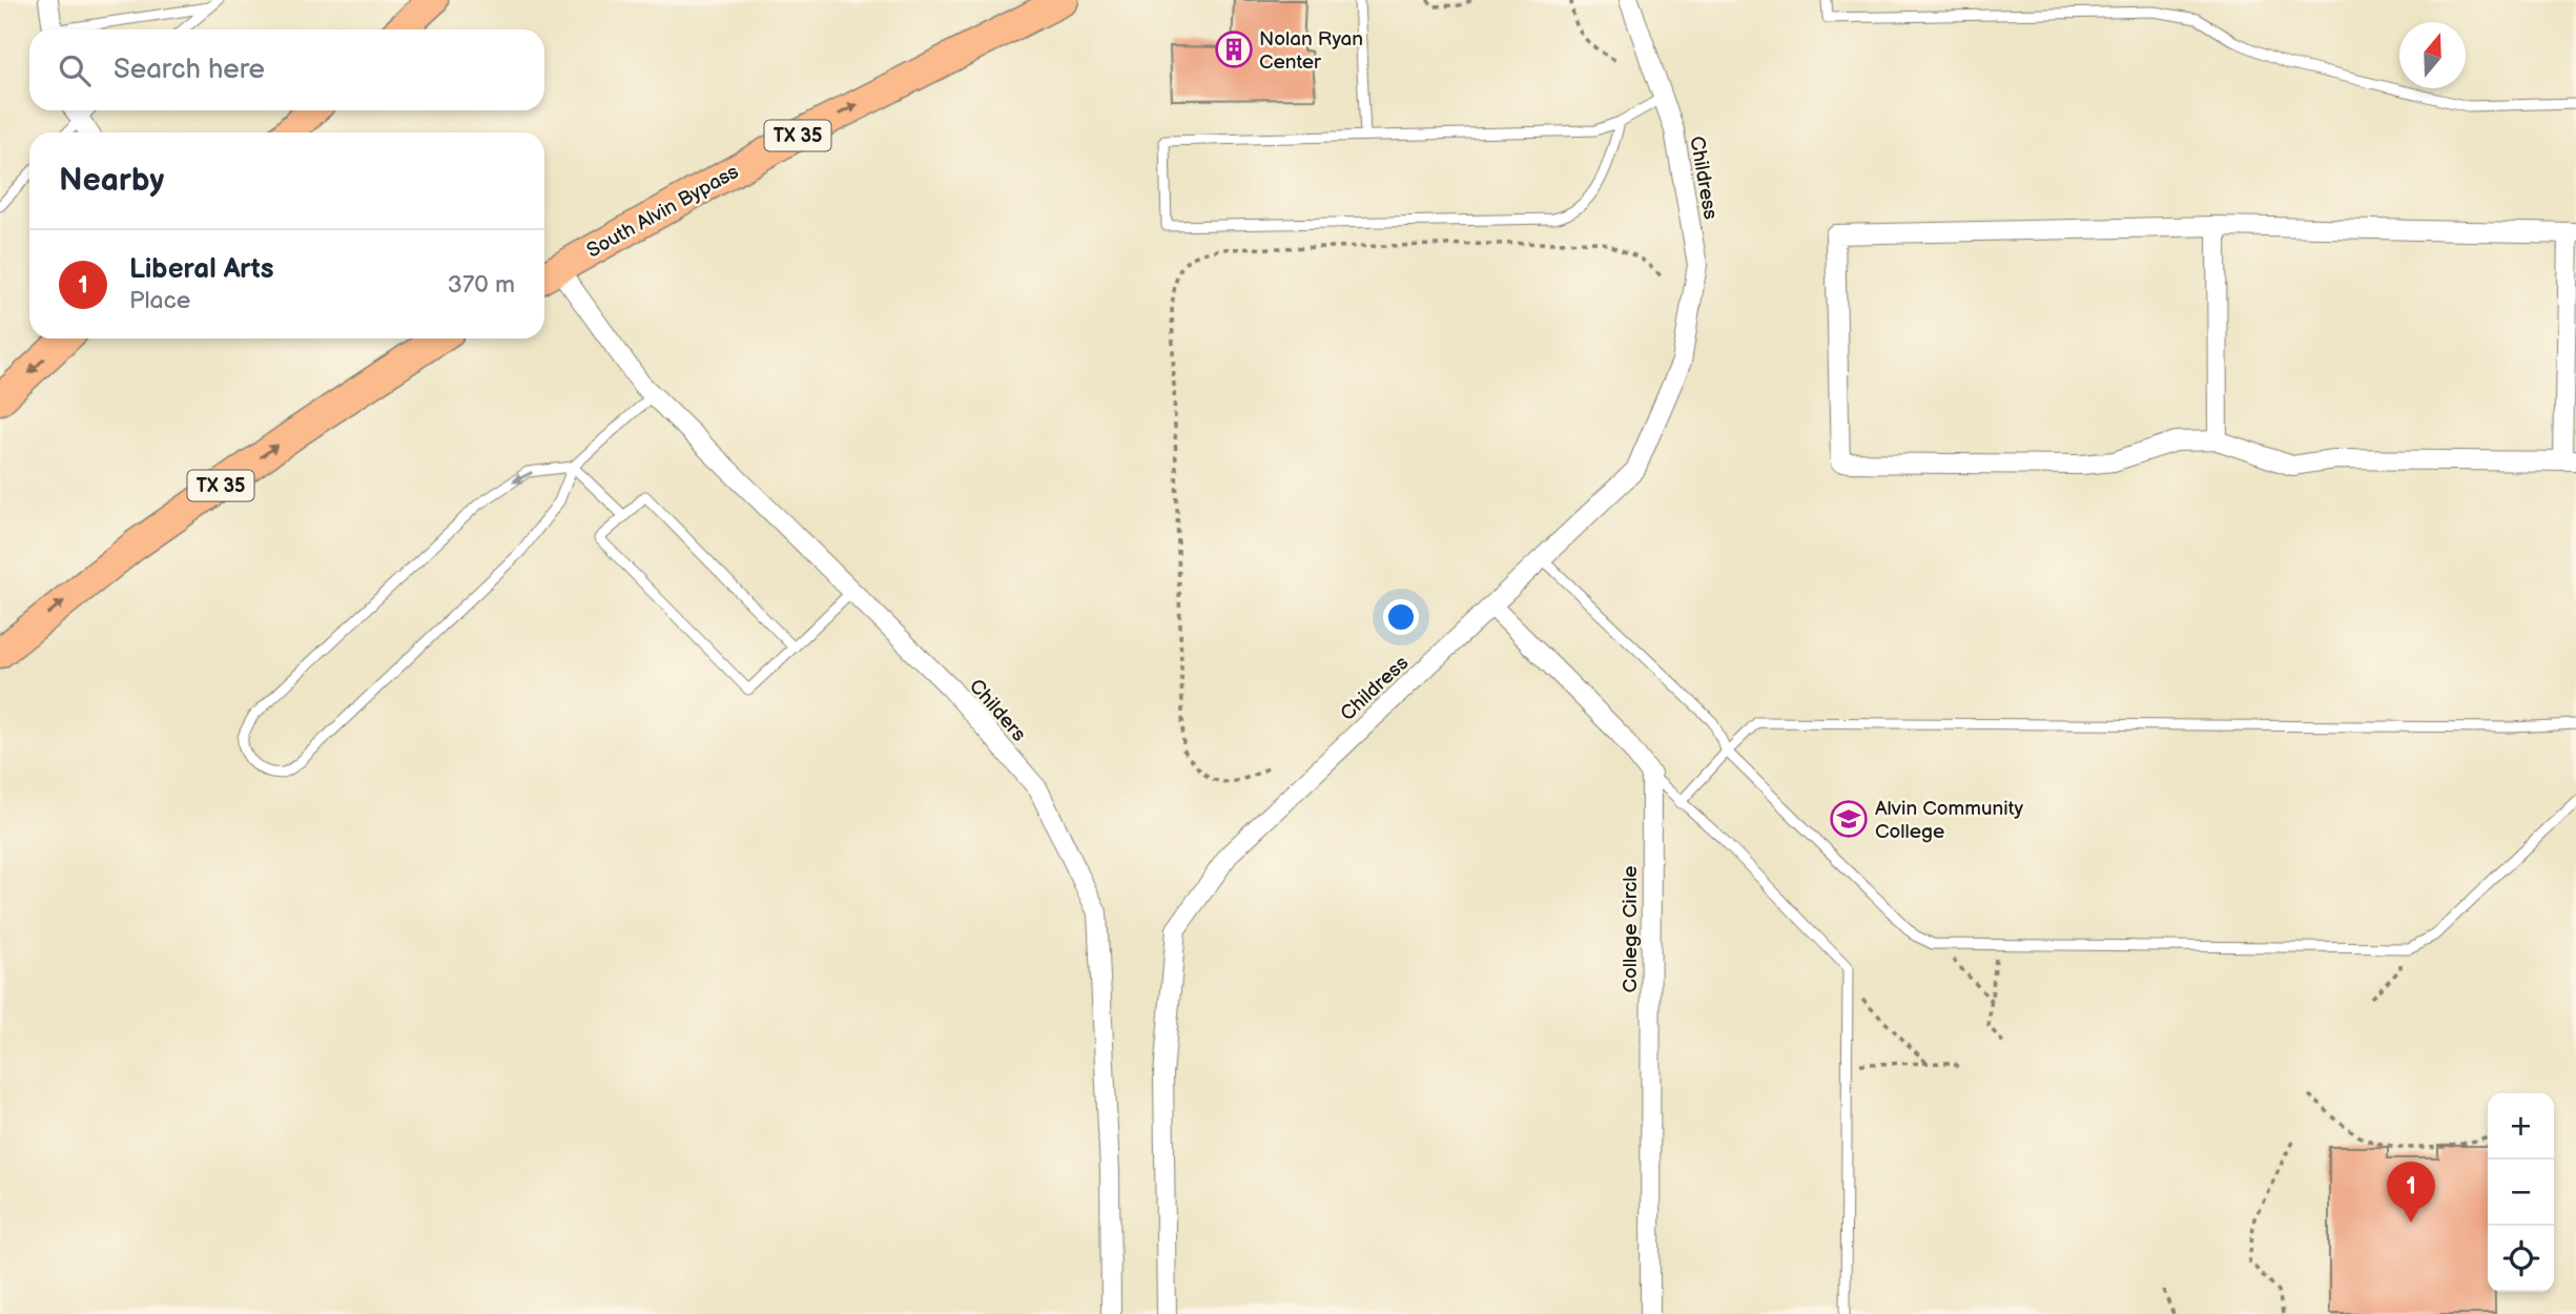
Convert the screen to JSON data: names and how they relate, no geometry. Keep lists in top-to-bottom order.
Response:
{
  "streets": {
    "main road": ["TX 35", "South Alvin Bypass"],
    "street": ["Childress", "Childers", "College Circle"]
  },
  "crossings": [
    ["South Alvin Bypass", "Childers"]
  ],
  "one_way": ["South Alvin Bypass"],
  "places": {
    "building": ["Nolan Ryan Center"],
    "school or university": ["Alvin Community College"]
  },
  "north": "top",
  "page": {
    "search": "Search here",
    "heading": "Nearby",
    "list": [
      {
        "mark": "1",
        "name": "Liberal Arts",
        "note": "Place",
        "value": "370 m"
      }
    ],
    "map_buttons": ["+", "−"],
    "pins": "1"
  }
}
